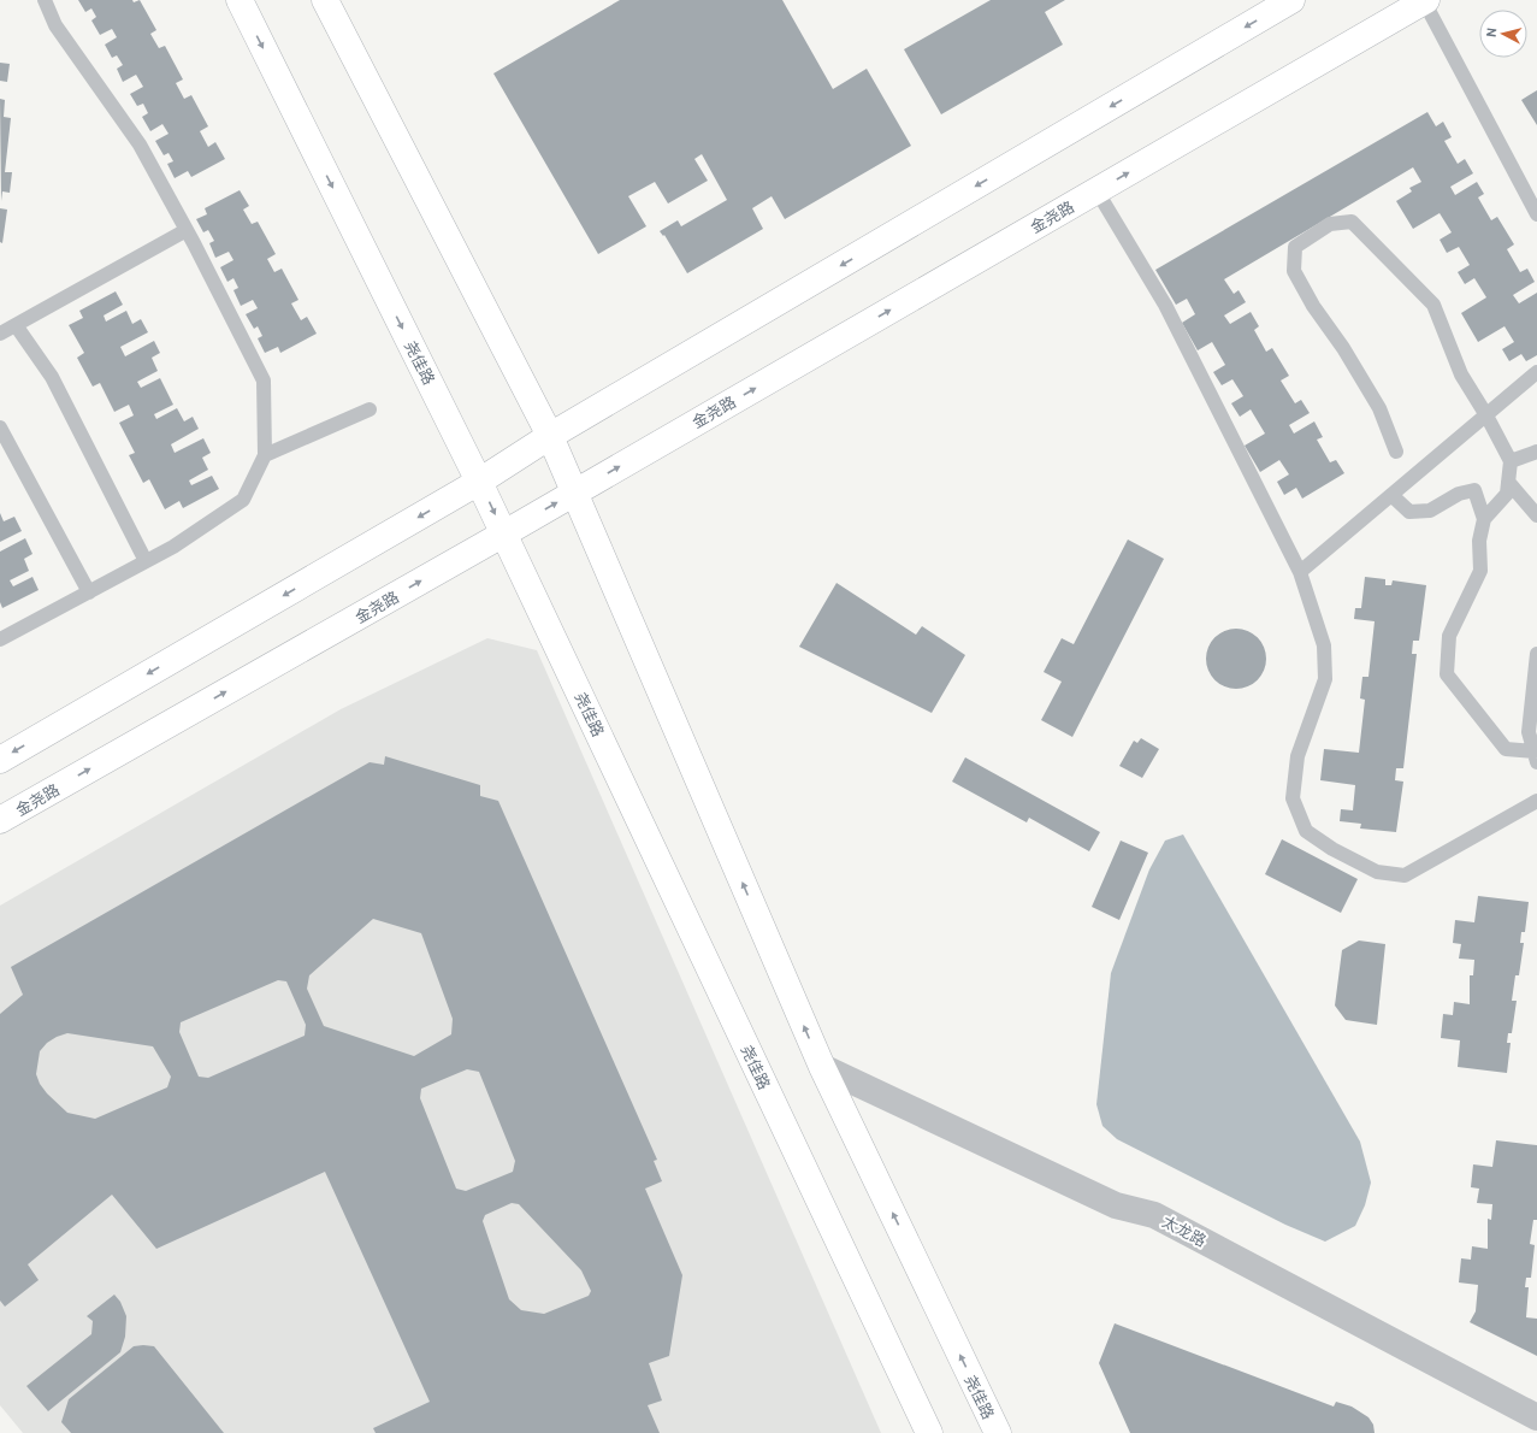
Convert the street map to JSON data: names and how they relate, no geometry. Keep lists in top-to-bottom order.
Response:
{
  "streets": {
    "main road": ["金尧路", "尧佳路"],
    "street": ["太龙路"]
  },
  "crossings": [
    ["金尧路", "尧佳路"],
    ["尧佳路", "太龙路"]
  ],
  "north": "left"
}
